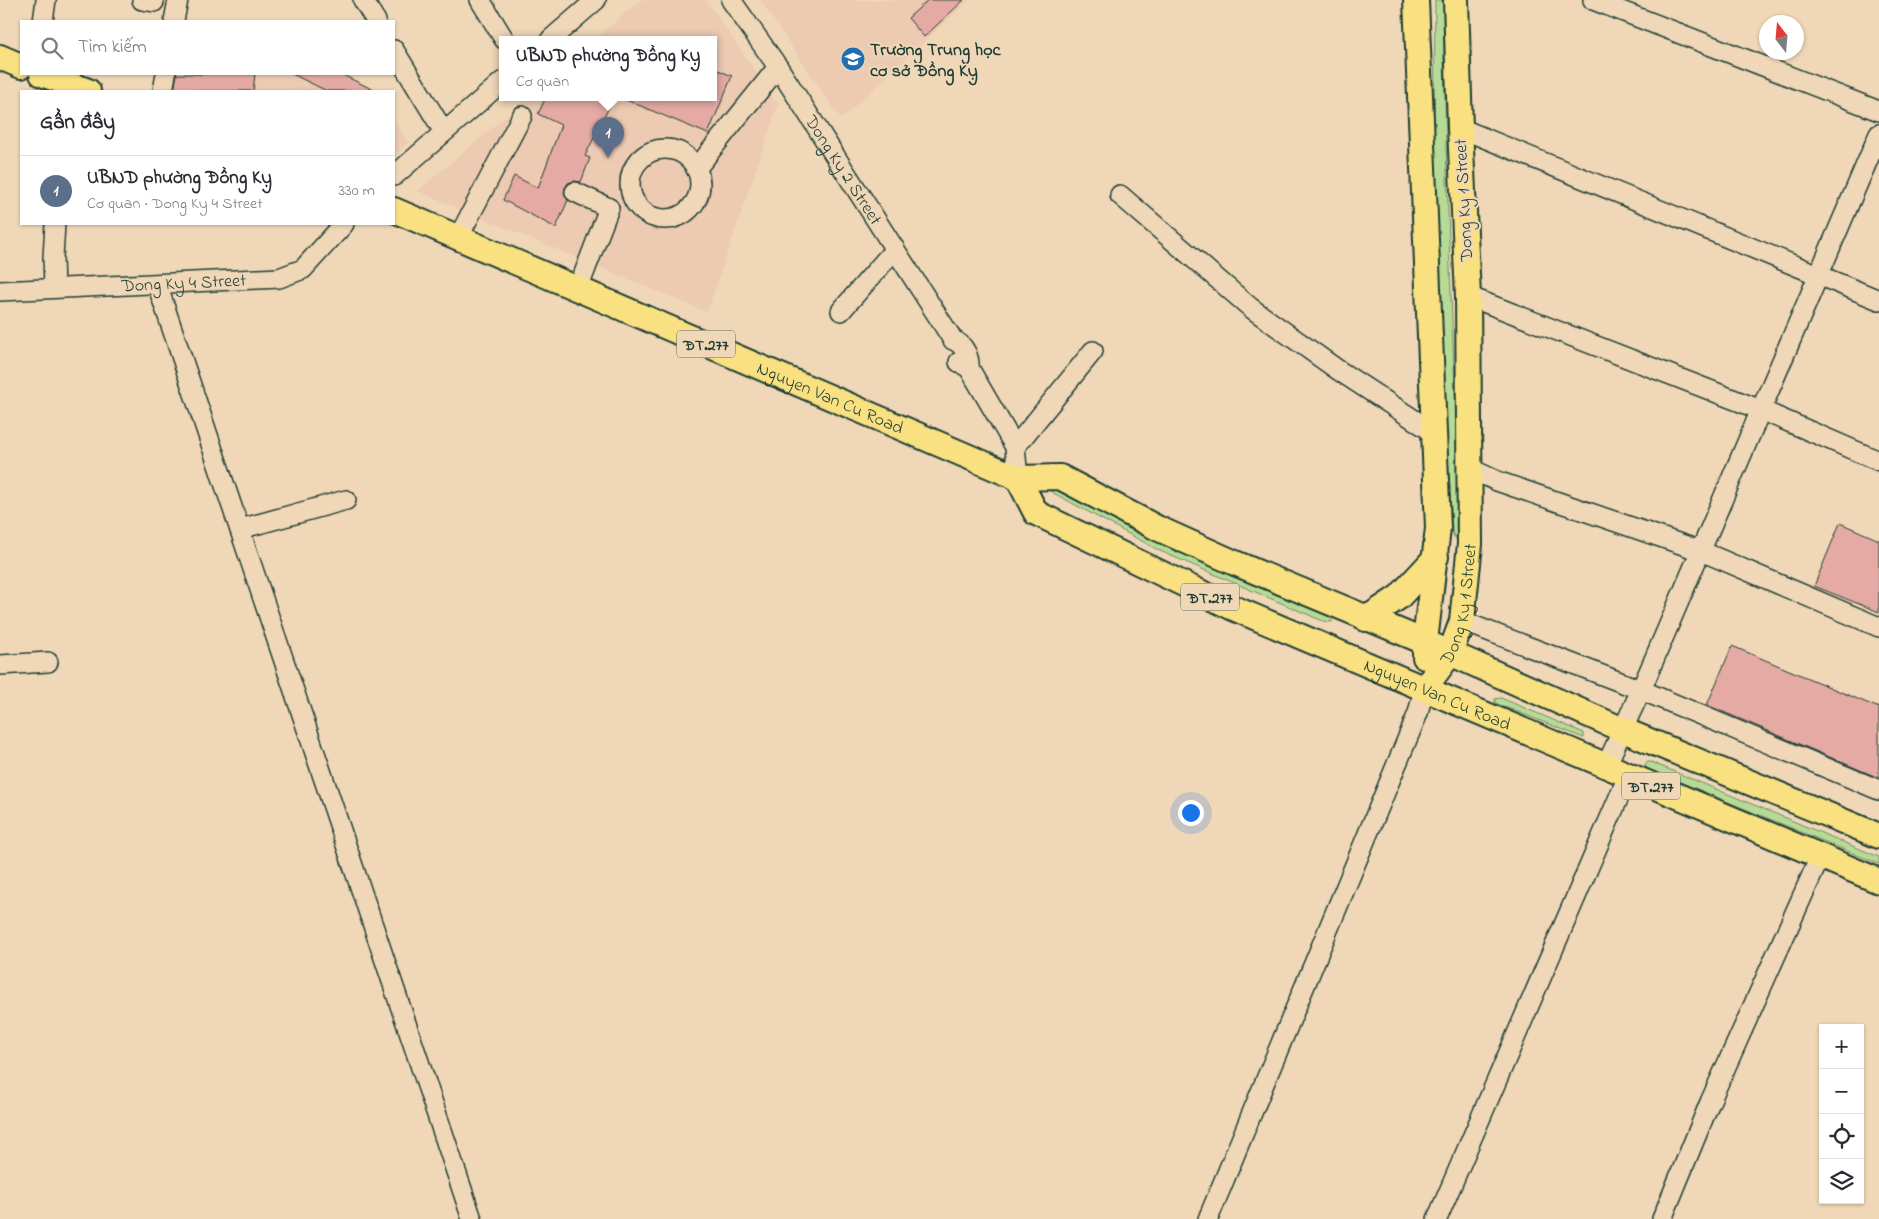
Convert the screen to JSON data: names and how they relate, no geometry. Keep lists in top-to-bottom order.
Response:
{
  "streets": {
    "main road": ["Dong Ky 1 Street", "ĐT.277", "Nguyen Van Cu Road"],
    "street": ["Dong Ky 2 Street", "Dong Ky 4 Street"]
  },
  "crossings": [
    ["Dong Ky 2 Street", "Nguyen Van Cu Road"],
    ["Dong Ky 1 Street", "Nguyen Van Cu Road"]
  ],
  "places": {
    "school or university": ["Trường Trung học cơ sở Đồng Kỵ"]
  },
  "north": "top",
  "page": {
    "search": "Tìm kiếm",
    "popup": ["UBND phường Đồng Kỵ", "Cơ quan"],
    "heading": "Gần đây",
    "pins": "1",
    "list": [
      {
        "mark": "1",
        "name": "UBND phường Đồng Kỵ",
        "note": "Cơ quan · Dong Ky 4 Street",
        "value": "330 m"
      }
    ],
    "map_buttons": ["+", "−"]
  }
}
